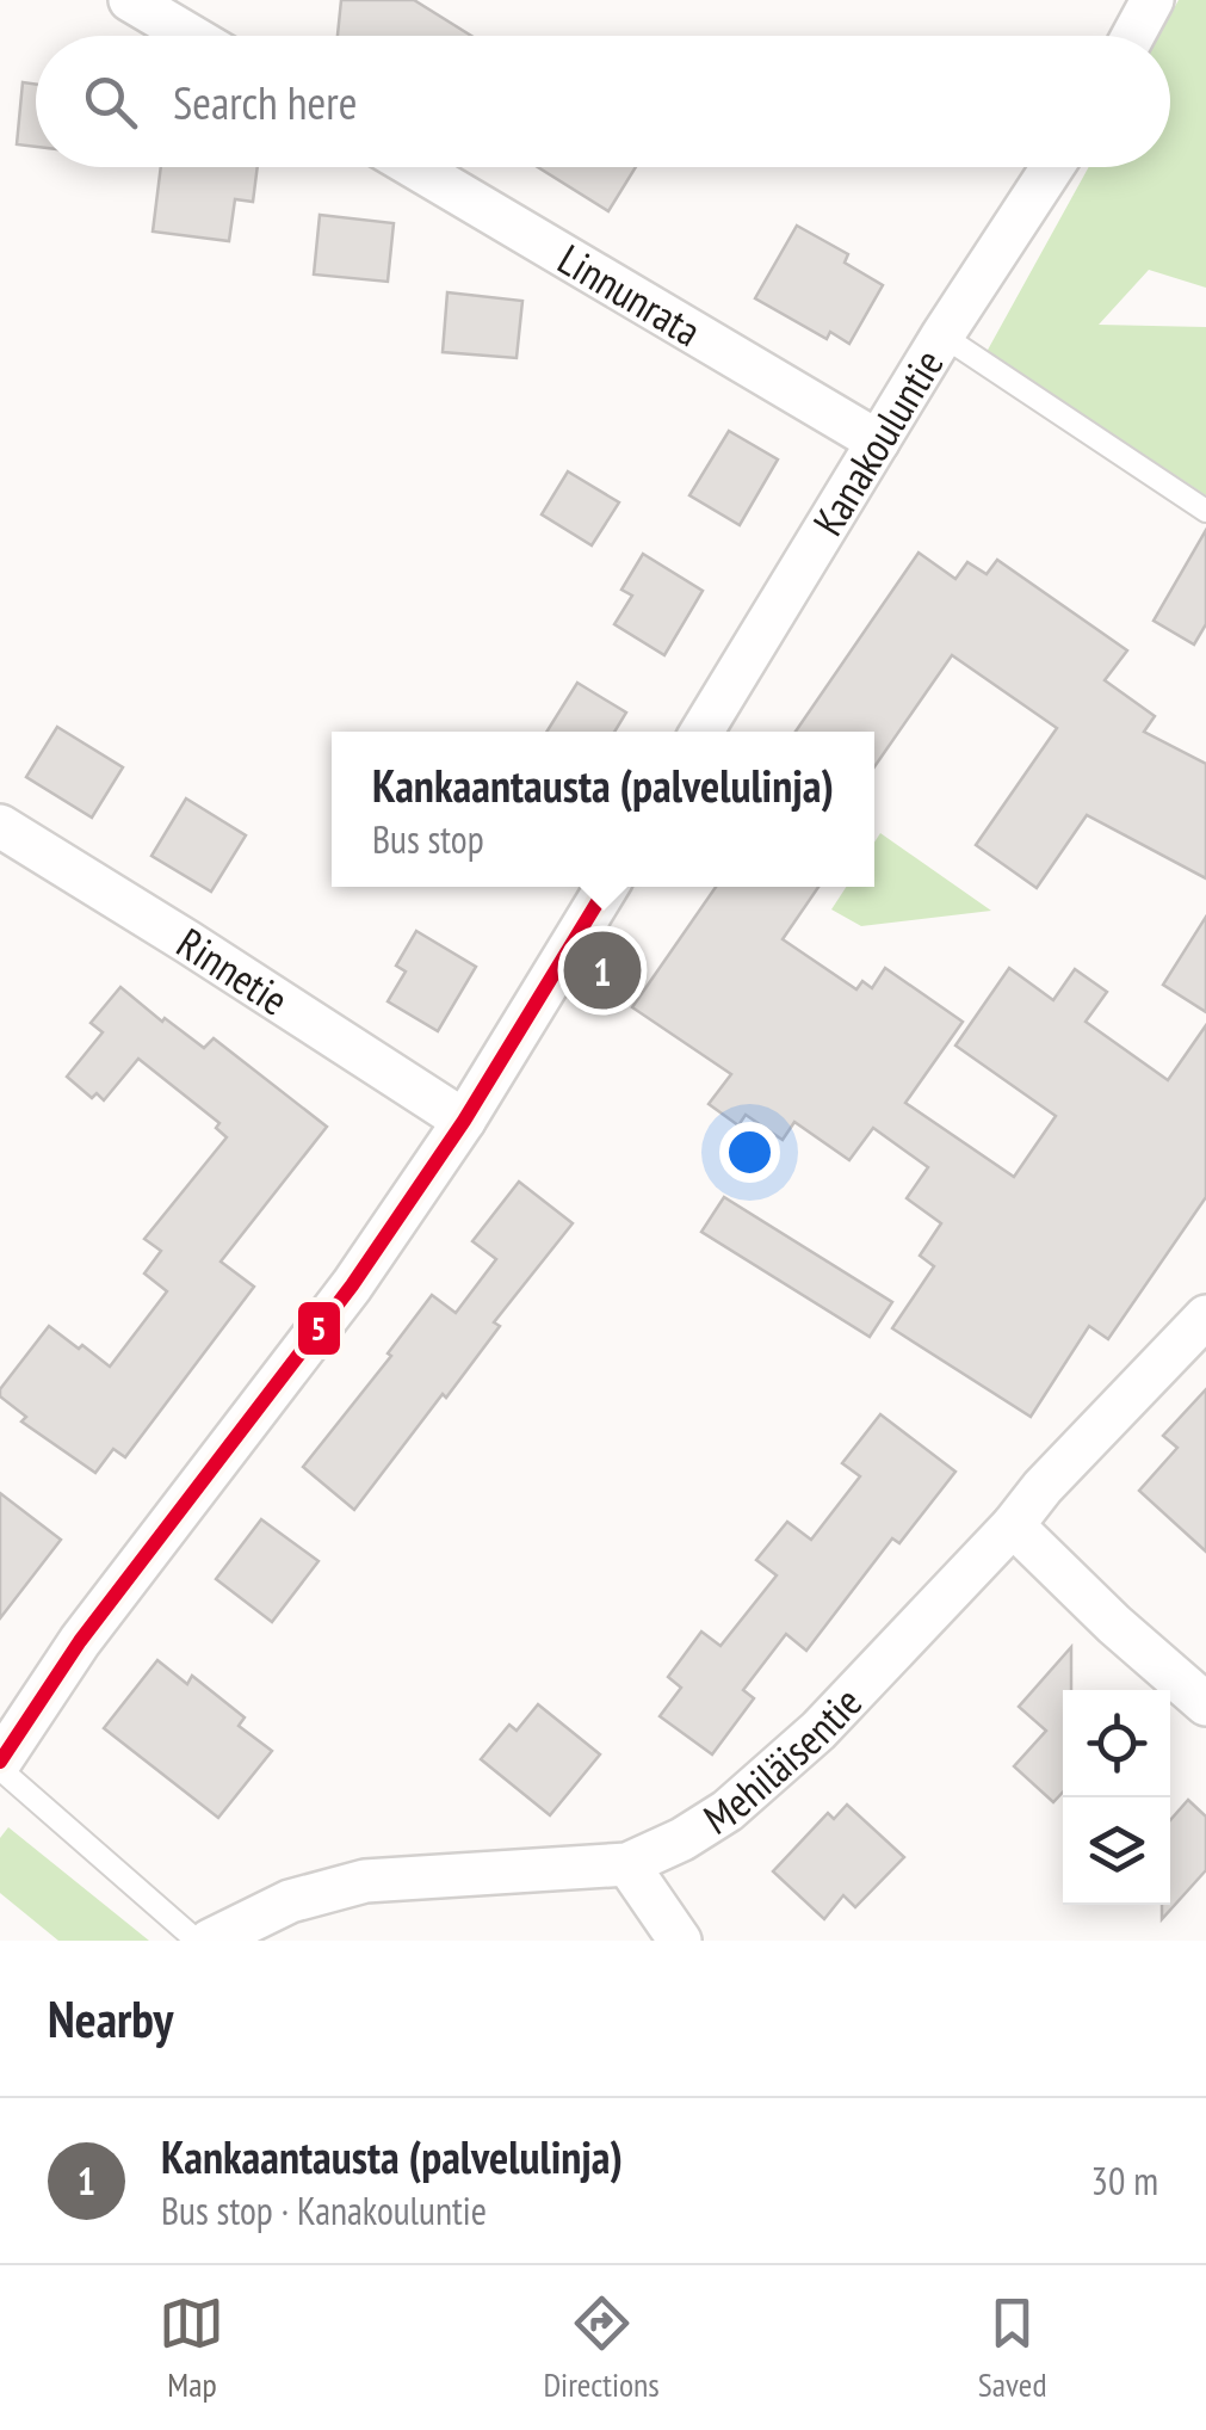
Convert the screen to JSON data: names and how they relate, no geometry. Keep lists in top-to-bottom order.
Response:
{
  "streets": {
    "street": [
      "Linnunrata",
      "Kanakouluntie",
      "Rinnetie",
      "Mehiläisentie"
    ]
  },
  "crossings": [
    ["Linnunrata", "Kanakouluntie"]
  ],
  "lines": ["transit line 5"],
  "page": {
    "search": "Search here",
    "popup": ["Kankaantausta (palvelulinja)", "Bus stop"],
    "pins": "1",
    "heading": "Nearby",
    "list": [
      {
        "mark": "1",
        "name": "Kankaantausta (palvelulinja)",
        "note": "Bus stop · Kanakouluntie",
        "value": "30 m"
      }
    ],
    "nav": ["Map", "Directions", "Saved"]
  }
}
